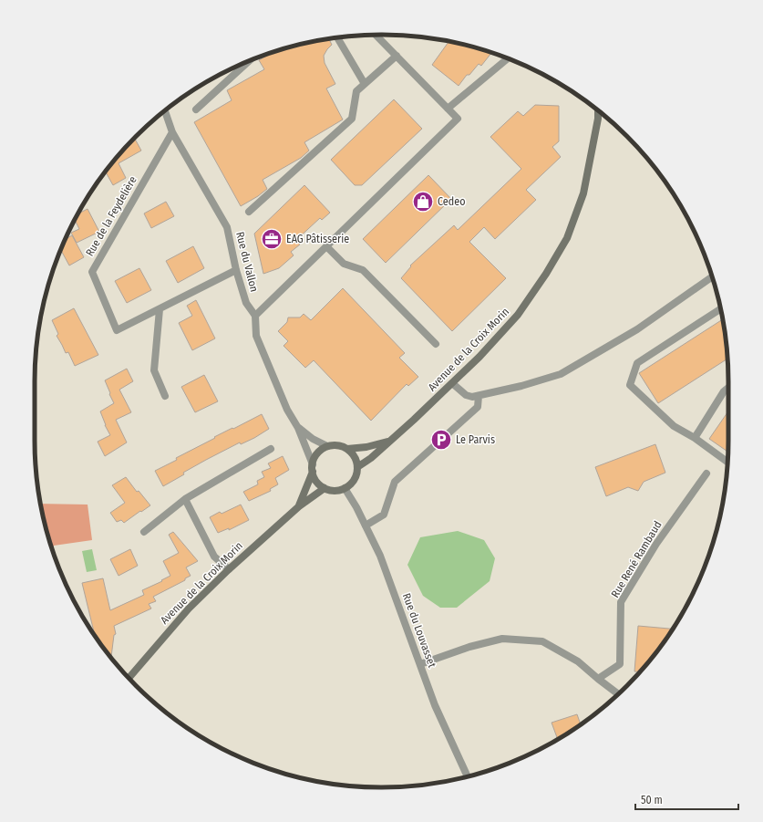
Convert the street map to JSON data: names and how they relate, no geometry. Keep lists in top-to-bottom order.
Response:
{
  "streets": {
    "main road": ["Avenue de la Croix Morin"],
    "street": [
      "Rue de la Feydelière",
      "Rue du Vallon",
      "Rue René Rambaud",
      "Rue du Louvasset"
    ]
  },
  "crossings": [
    ["Rue de la Feydelière", "Rue du Vallon"],
    ["Avenue de la Croix Morin", "Rue du Louvasset"]
  ],
  "places": {
    "shop": ["Cedeo"],
    "office": ["EAG Pâtisserie"],
    "parking": ["Le Parvis"]
  },
  "scale_bar": "50 m"
}
